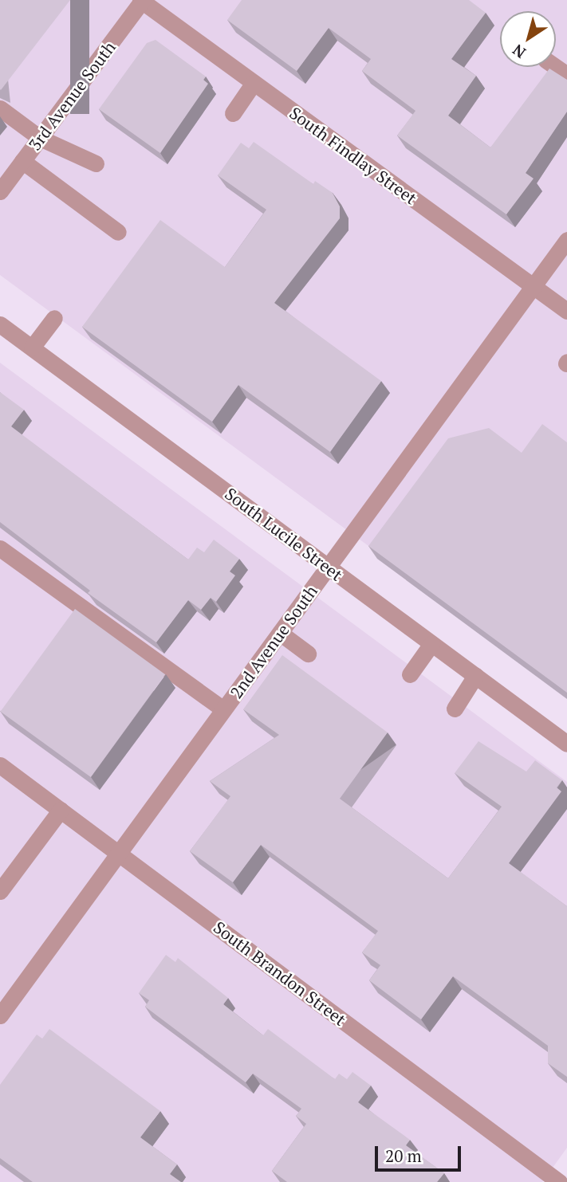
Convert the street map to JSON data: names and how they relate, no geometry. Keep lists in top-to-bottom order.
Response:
{
  "streets": {
    "street": [
      "3rd Avenue South",
      "South Findlay Street",
      "South Lucile Street",
      "2nd Avenue South",
      "South Brandon Street"
    ]
  },
  "crossings": [
    ["3rd Avenue South", "South Findlay Street"],
    ["South Findlay Street", "2nd Avenue South"],
    ["South Lucile Street", "2nd Avenue South"],
    ["2nd Avenue South", "South Brandon Street"]
  ],
  "scale_bar": "20 m",
  "north": "bottom left"
}
